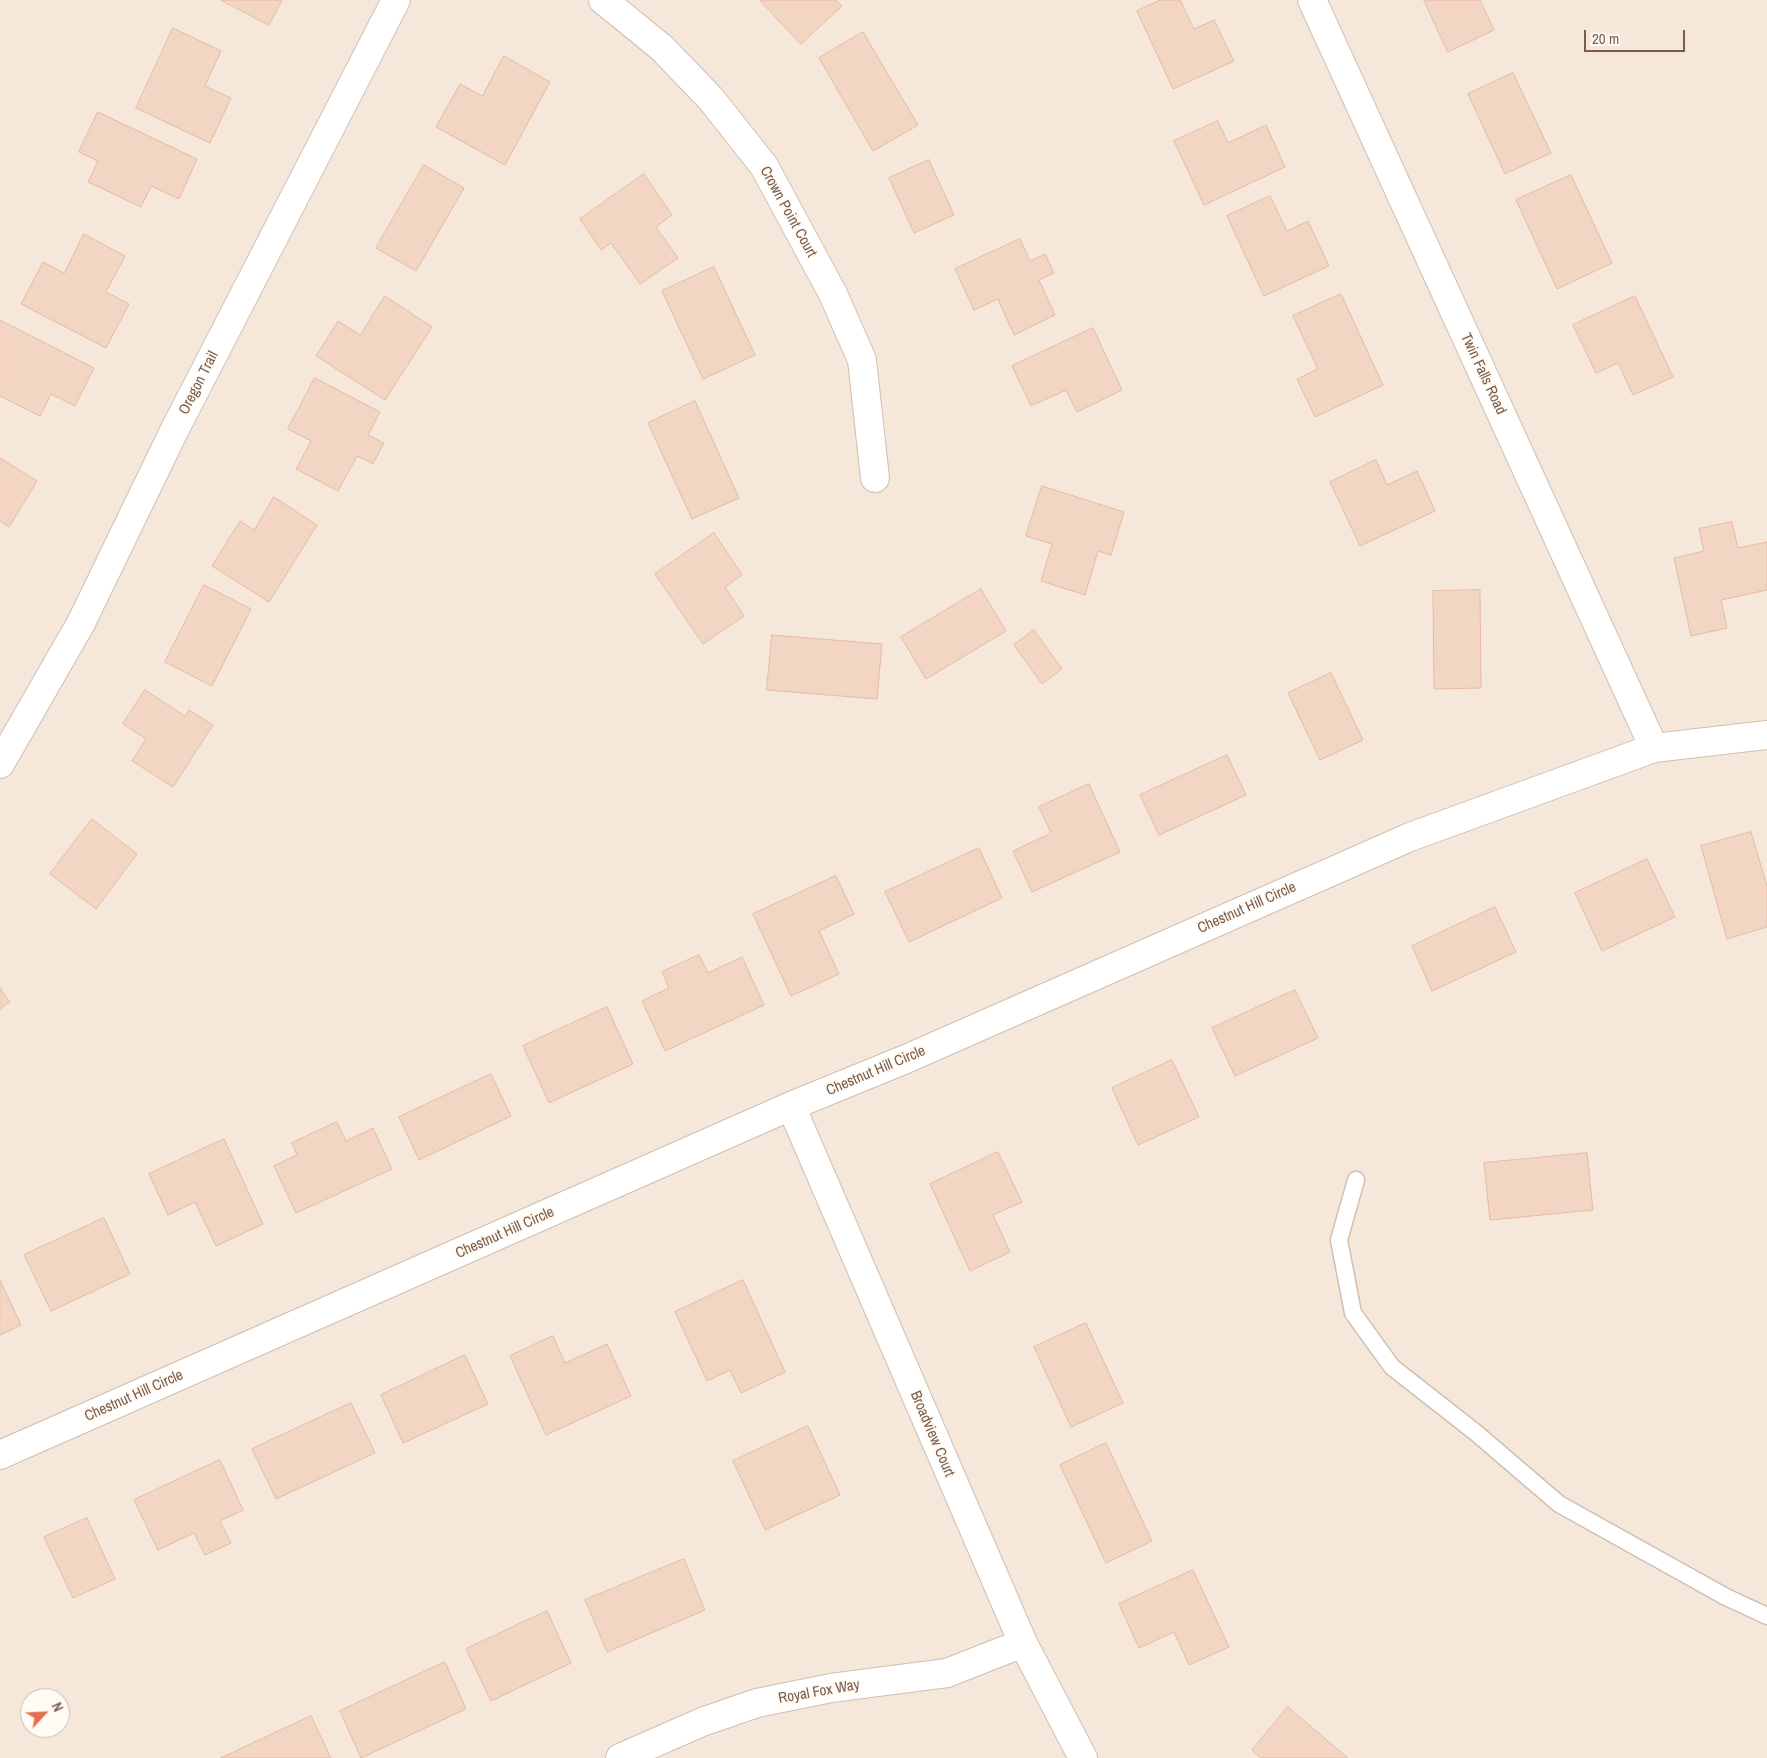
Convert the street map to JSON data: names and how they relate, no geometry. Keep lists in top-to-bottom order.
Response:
{
  "streets": {
    "street": [
      "Crown Point Court",
      "Twin Falls Road",
      "Oregon Trail",
      "Chestnut Hill Circle",
      "Broadview Court",
      "Royal Fox Way"
    ]
  },
  "crossings": [
    ["Twin Falls Road", "Chestnut Hill Circle"],
    ["Chestnut Hill Circle", "Broadview Court"],
    ["Broadview Court", "Royal Fox Way"]
  ],
  "scale_bar": "20 m",
  "north": "top right"
}
